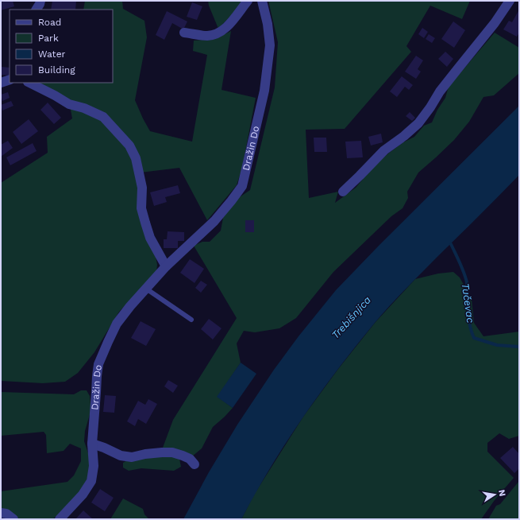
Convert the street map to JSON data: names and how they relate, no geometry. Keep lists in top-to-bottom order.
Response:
{
  "streets": {
    "street": ["Dražin Do"]
  },
  "water": ["Tučevac", "Trebišnjica"],
  "legend": [
    "Road",
    "Park",
    "Water",
    "Building"
  ],
  "north": "right"
}
